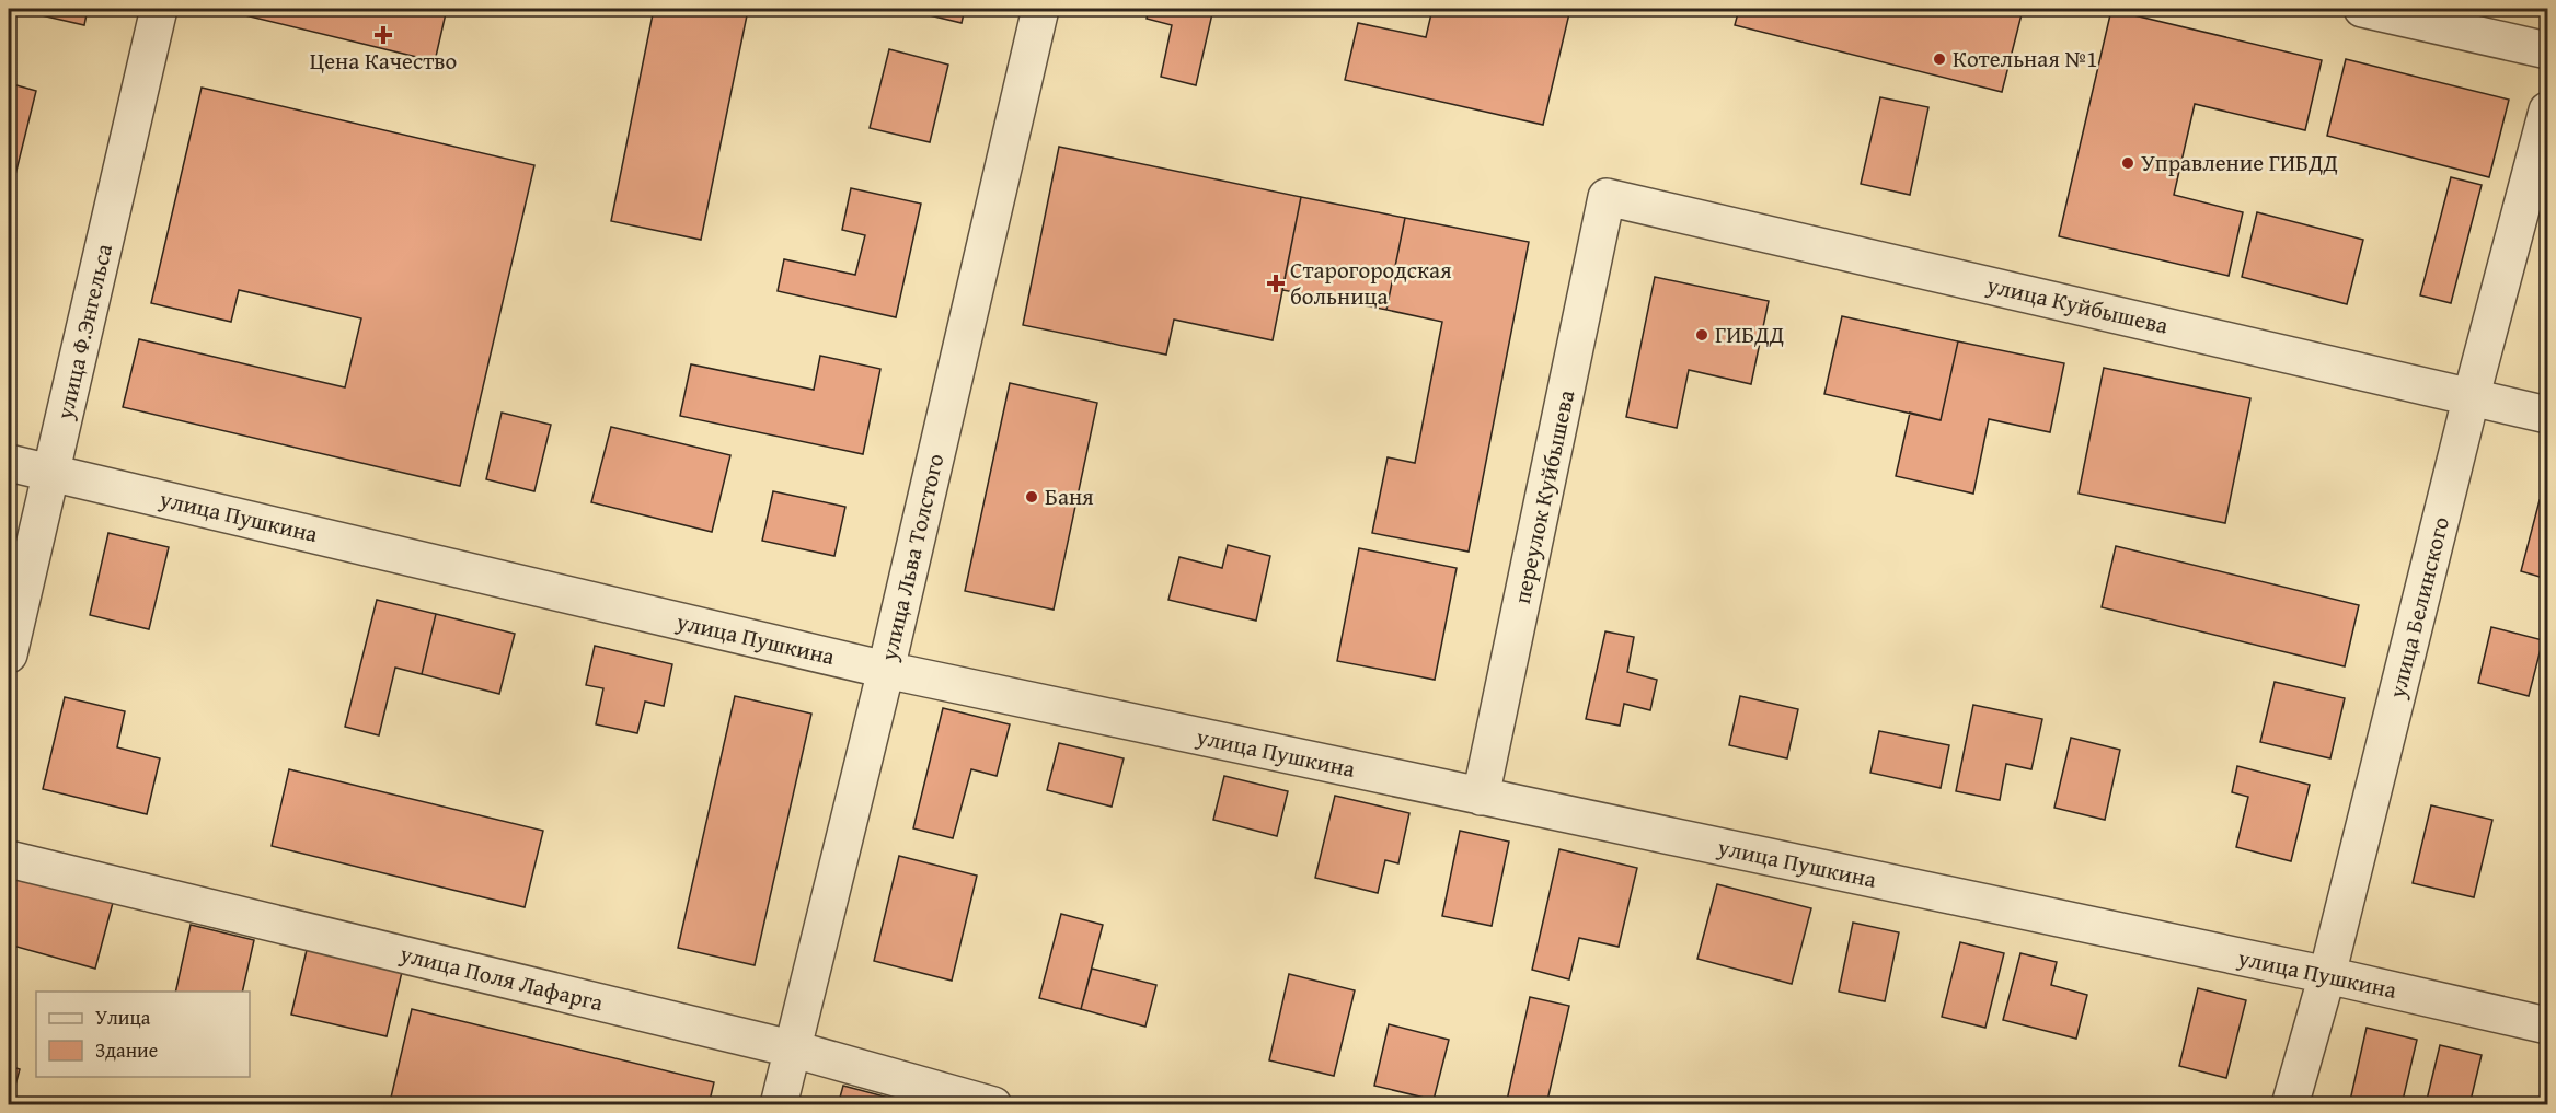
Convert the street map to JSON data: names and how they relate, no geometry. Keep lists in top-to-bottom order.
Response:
{
  "streets": {
    "street": [
      "улица Куйбышева",
      "улица Ф.Энгельса",
      "переулок Куйбышева",
      "улица Пушкина",
      "улица Льва Толстого",
      "улица Белинского",
      "улица Поля Лафарга"
    ]
  },
  "crossings": [
    ["улица Куйбышева", "переулок Куйбышева"],
    ["улица Куйбышева", "улица Белинского"],
    ["улица Ф.Энгельса", "улица Пушкина"],
    ["переулок Куйбышева", "улица Пушкина"],
    ["улица Пушкина", "улица Льва Толстого"],
    ["улица Пушкина", "улица Белинского"],
    ["улица Льва Толстого", "улица Поля Лафарга"]
  ],
  "places": {
    "health": ["Цена Качество", "Старогородская больница"],
    "other": [
      "Котельная №1",
      "Управление ГИБДД",
      "ГИБДД",
      "Баня"
    ]
  },
  "legend": ["Улица", "Здание"]
}
